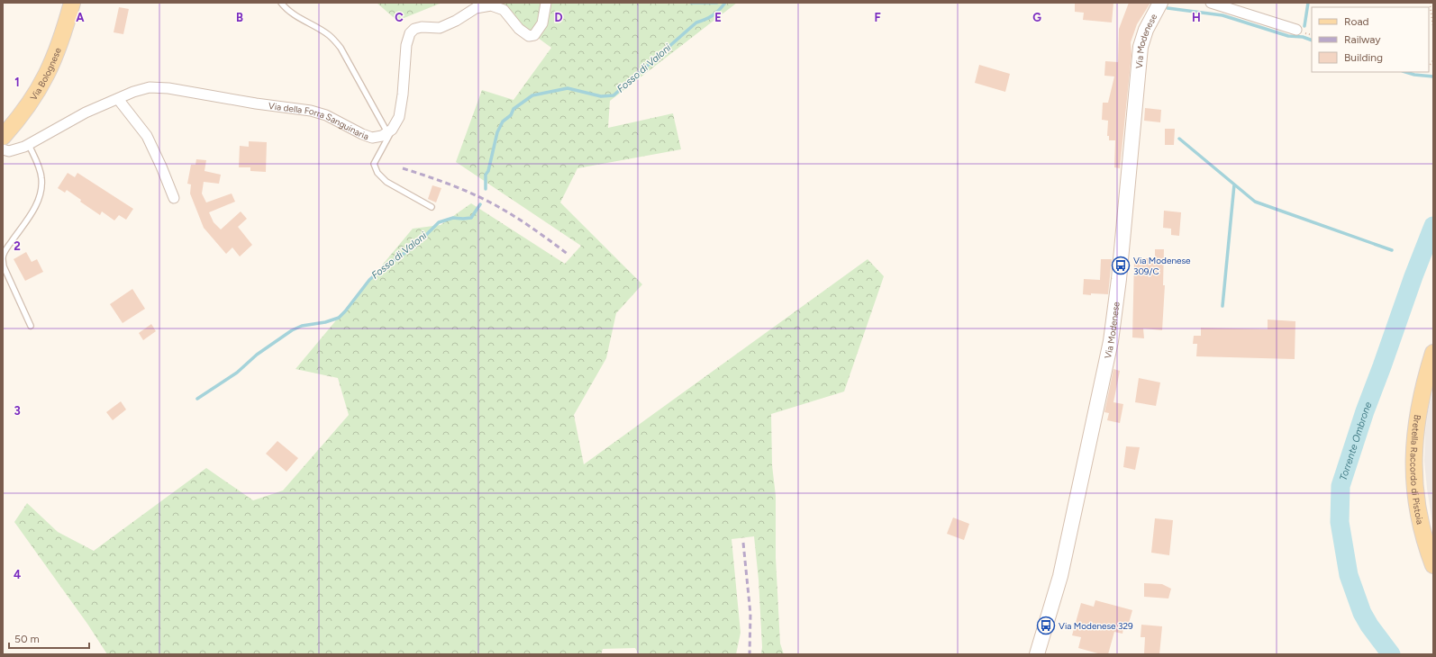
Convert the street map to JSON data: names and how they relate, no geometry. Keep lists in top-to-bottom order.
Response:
{
  "streets": {
    "main road": ["Via Bolognese", "Bretella Raccordo di Pistoia"],
    "street": ["Via Modenese", "Via della Forra Sanguinaria"]
  },
  "water": ["Fosso di Valoni", "Torrente Ombrone"],
  "places": {
    "bus stop": ["Via Modenese 309/C", "Via Modenese 329"]
  },
  "legend": ["Road", "Railway", "Building"],
  "scale_bar": "50 m",
  "grid": {
    "columns": [
      "A",
      "B",
      "C",
      "D",
      "E",
      "F",
      "G",
      "H"
    ],
    "rows": [
      "1",
      "2",
      "3",
      "4"
    ]
  }
}
